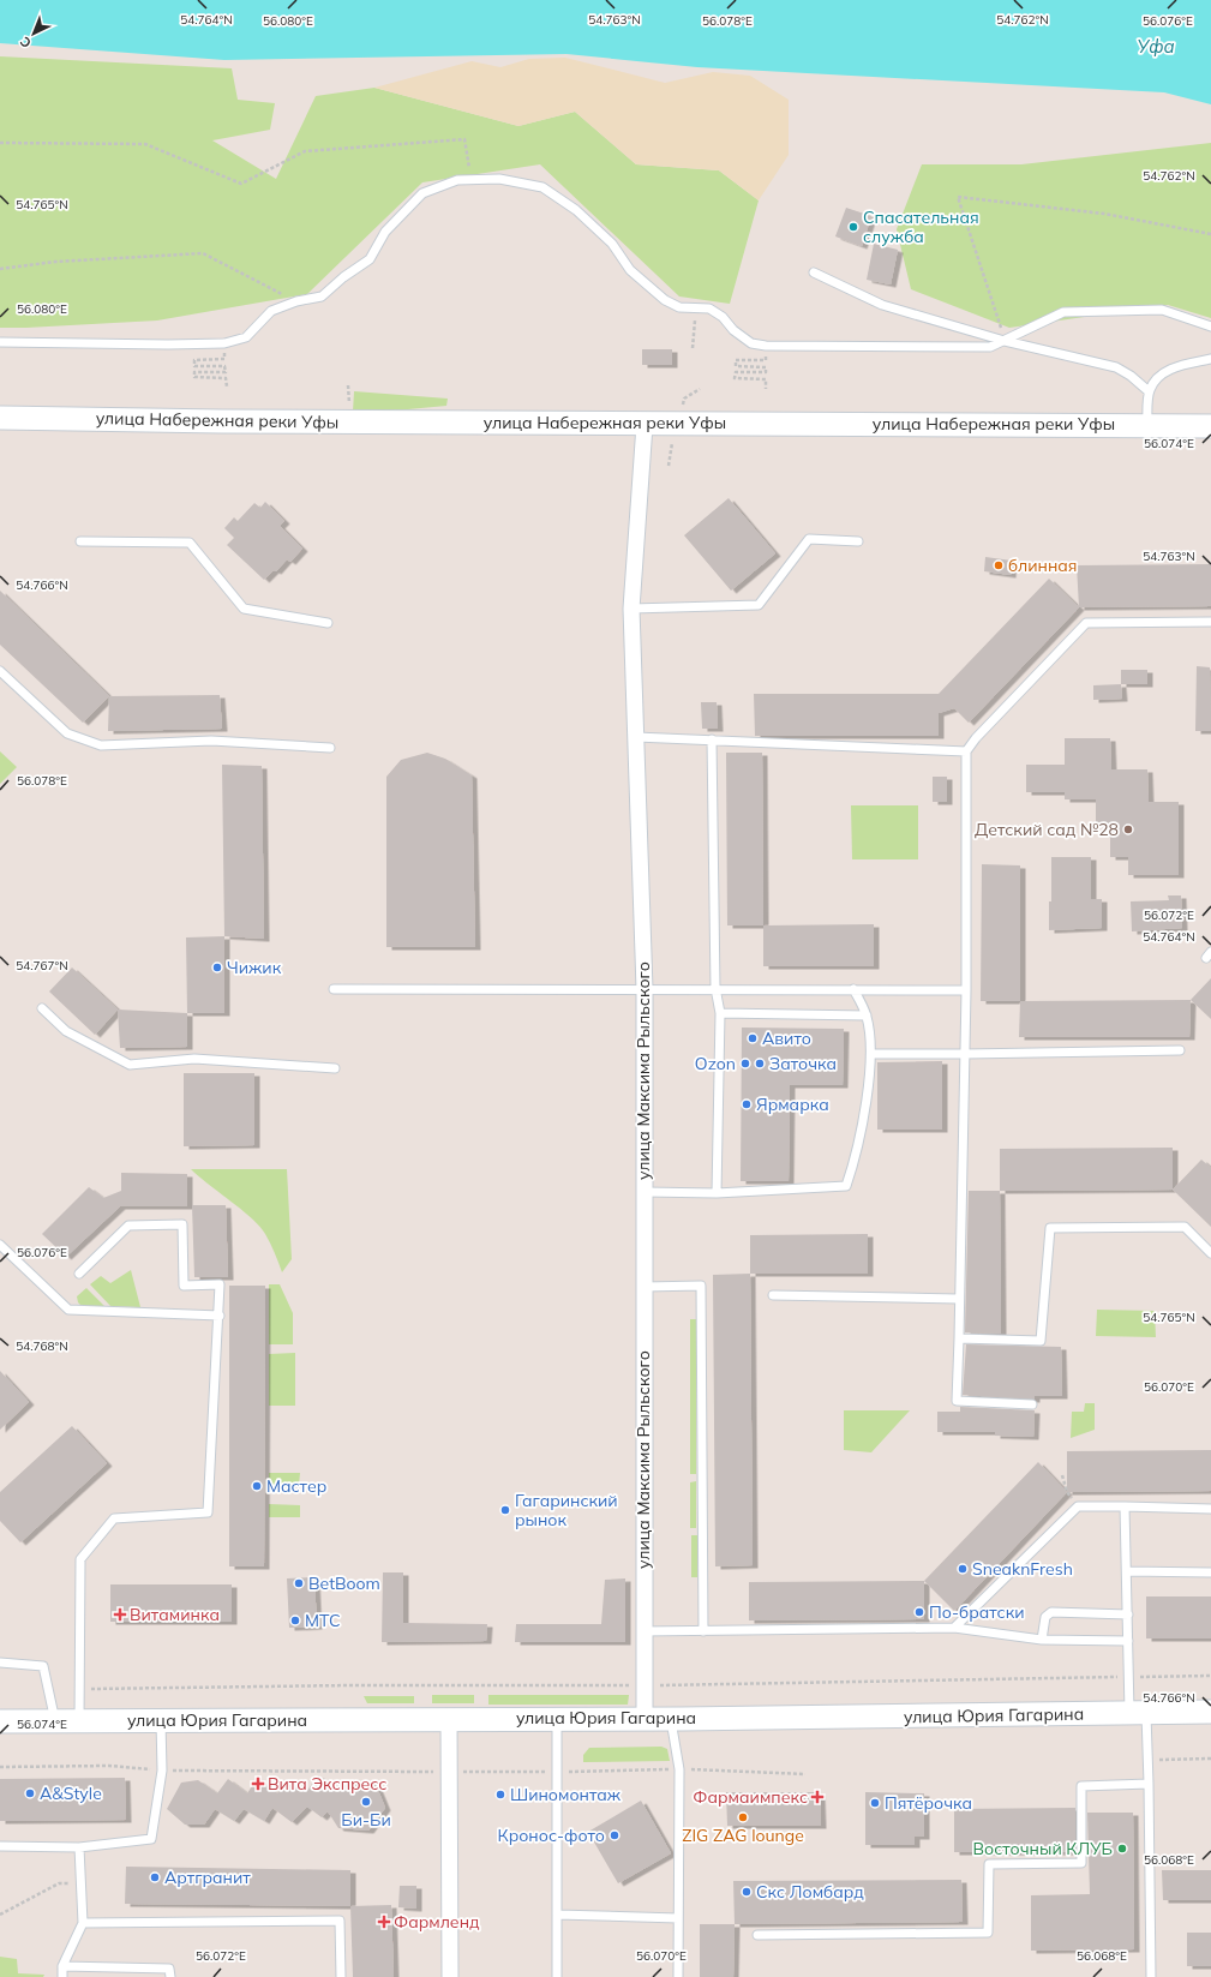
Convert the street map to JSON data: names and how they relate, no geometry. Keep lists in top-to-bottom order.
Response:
{
  "streets": {
    "street": ["улица Набережная реки Уфы", "улица Максима Рыльского", "улица Юрия Гагарина"]
  },
  "crossings": [
    ["улица Набережная реки Уфы", "улица Максима Рыльского"],
    ["улица Максима Рыльского", "улица Юрия Гагарина"]
  ],
  "water": ["Уфа"],
  "places": {
    "other": [
      "Спасательная служба",
      "блинная",
      "Детский сад №28",
      "Чижик",
      "Авито",
      "Ozon",
      "Заточка",
      "Ярмарка",
      "Мастер",
      "Гагаринский рынок",
      "SneaknFresh",
      "BetBoom",
      "По-братски",
      "МТС",
      "A&Style",
      "Шиномонтаж",
      "Би-Би",
      "Пятёрочка",
      "ZIG ZAG lounge",
      "Кронос-фото",
      "Восточный КЛУБ",
      "Артгранит",
      "Скс Ломбард"
    ],
    "health": [
      "Витаминка",
      "Вита Экспресс",
      "Фармаимпекс",
      "Фармленд"
    ]
  },
  "north": "bottom left",
  "coordinates": [
    "54.763°N",
    "54.764°N",
    "54.762°N",
    "56.080°E",
    "56.078°E",
    "56.076°E",
    "54.765°N",
    "56.074°E",
    "54.766°N",
    "56.072°E",
    "54.767°N",
    "54.768°N",
    "56.070°E",
    "56.068°E"
  ]
}
